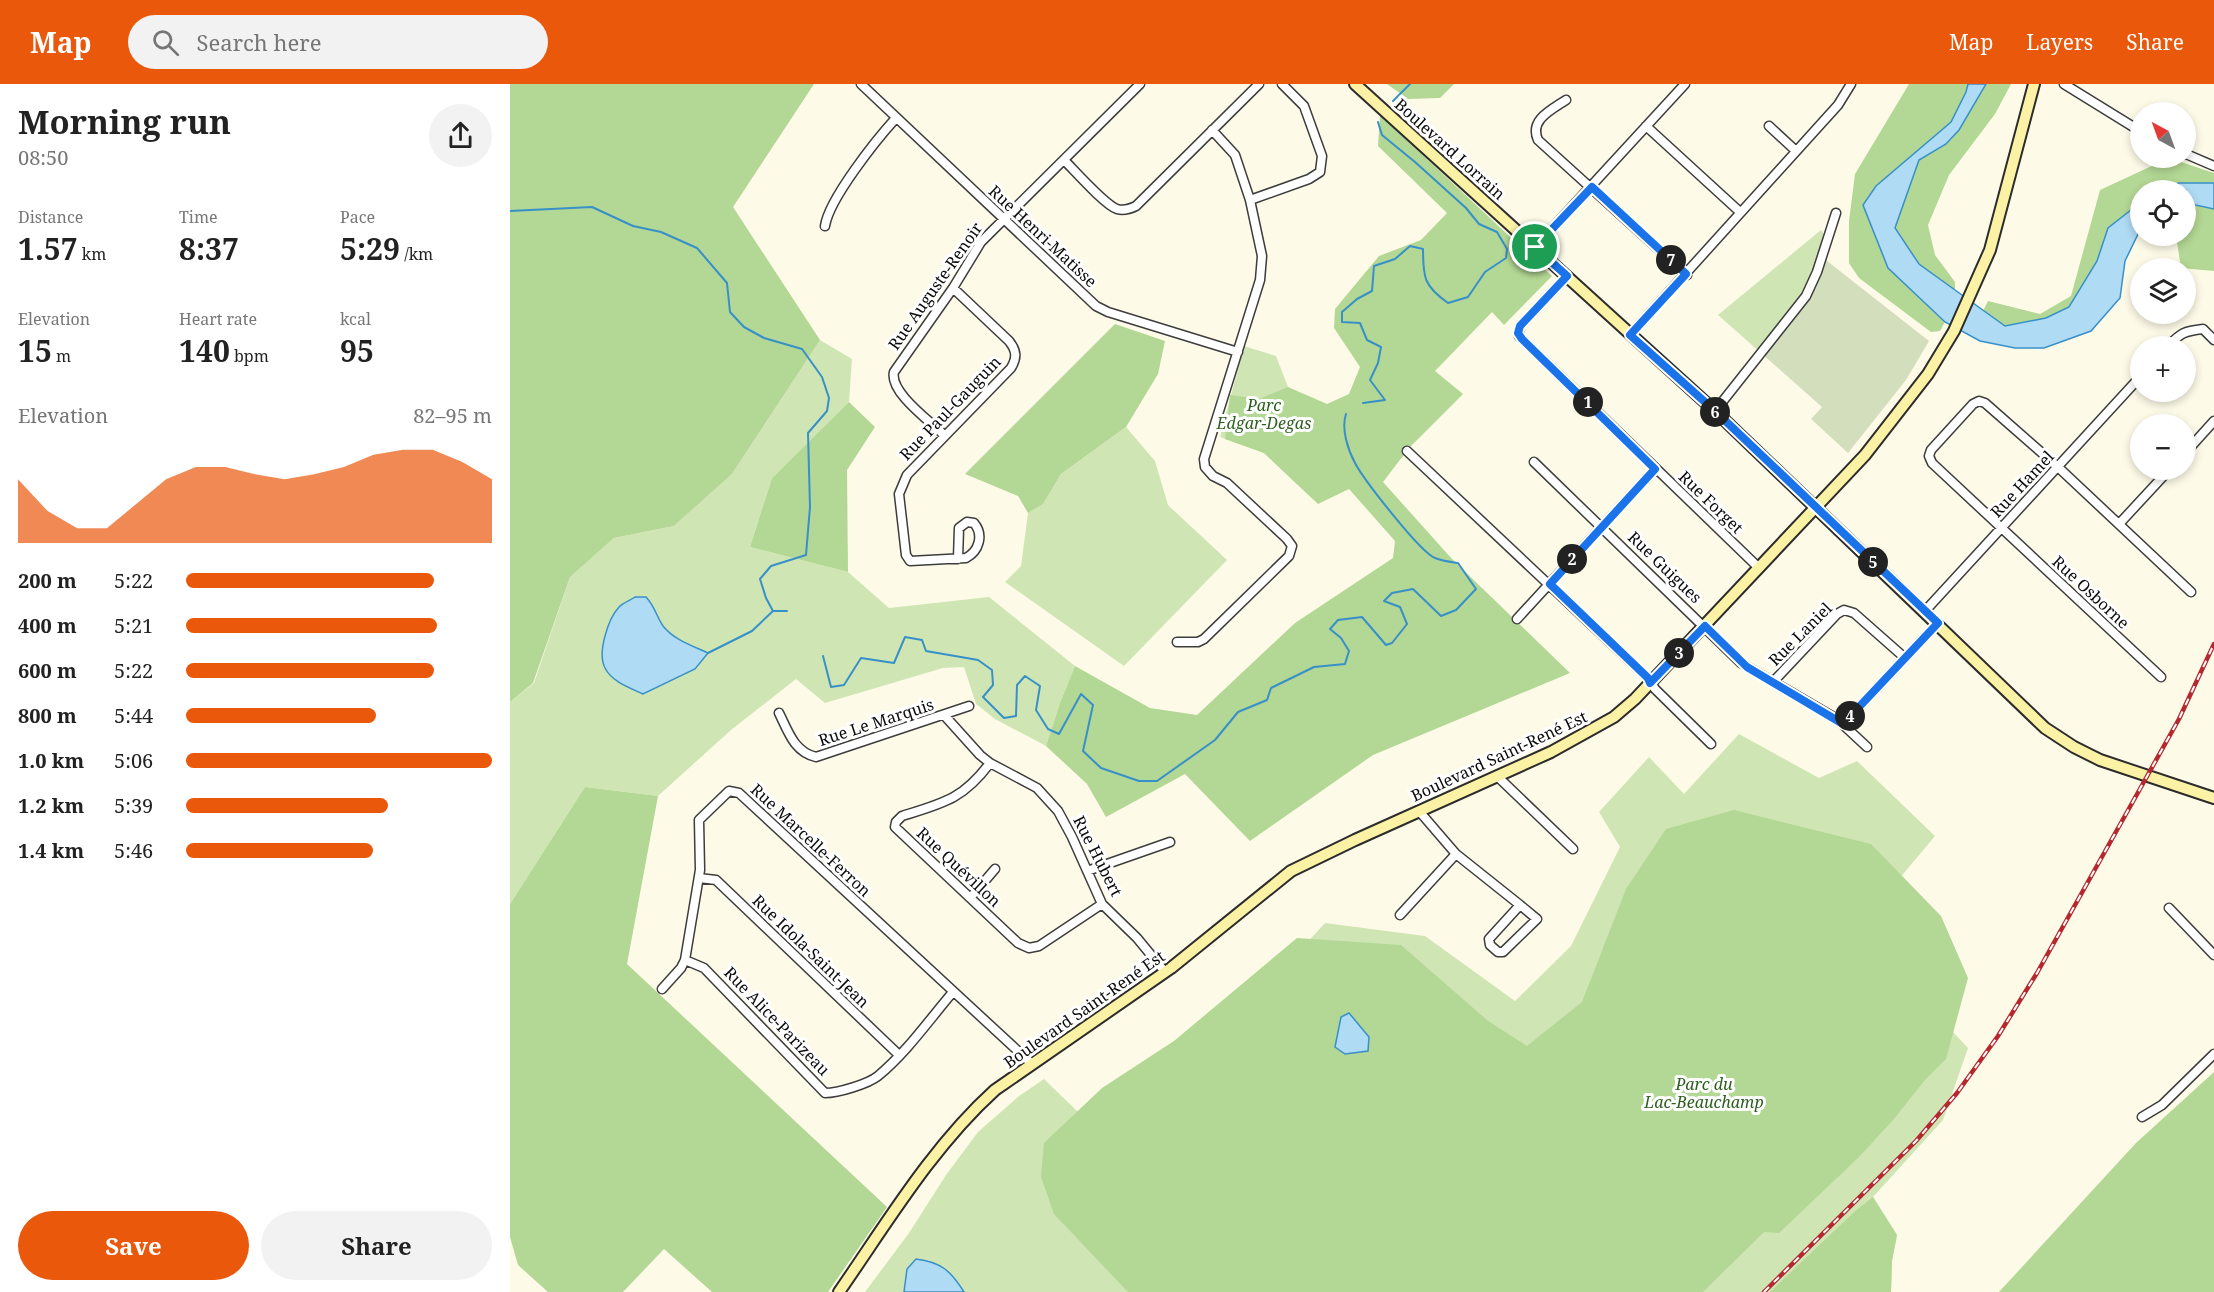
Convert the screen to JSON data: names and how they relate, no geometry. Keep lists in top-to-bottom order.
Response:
{
  "streets": {
    "street": [
      "Boulevard Lorrain",
      "Rue Henri-Matisse",
      "Rue Auguste-Renoir",
      "Rue Paul-Gauguin",
      "Rue Hamel",
      "Rue Forget",
      "Rue Guigues",
      "Rue Osborne",
      "Rue Laniel",
      "Rue Le Marquis",
      "Boulevard Saint-René Est",
      "Rue Marcelle-Ferron",
      "Rue Hubert",
      "Rue Quévillon",
      "Rue Idola-Saint-Jean",
      "Rue Alice-Parizeau"
    ]
  },
  "crossings": [
    ["Boulevard Lorrain", "Rue Hamel"],
    ["Boulevard Lorrain", "Rue Forget"],
    ["Boulevard Lorrain", "Boulevard Saint-René Est"],
    ["Rue Henri-Matisse", "Rue Auguste-Renoir"],
    ["Rue Auguste-Renoir", "Rue Paul-Gauguin"],
    ["Rue Hamel", "Rue Osborne"],
    ["Rue Forget", "Boulevard Saint-René Est"],
    ["Rue Guigues", "Rue Laniel"],
    ["Rue Guigues", "Boulevard Saint-René Est"],
    ["Rue Le Marquis", "Rue Hubert"],
    ["Boulevard Saint-René Est", "Rue Marcelle-Ferron"],
    ["Boulevard Saint-René Est", "Rue Hubert"],
    ["Rue Marcelle-Ferron", "Rue Idola-Saint-Jean"],
    ["Rue Marcelle-Ferron", "Rue Alice-Parizeau"],
    ["Rue Hubert", "Rue Quévillon"],
    ["Rue Idola-Saint-Jean", "Rue Alice-Parizeau"]
  ],
  "parks": ["Parc Edgar-Degas", "Parc du Lac-Beauchamp"],
  "north": "top left",
  "page": {
    "header": "Map",
    "search": "Search here",
    "nav": ["Map", "Layers", "Share"],
    "heading": ["Morning run", "08:50"],
    "map_buttons": ["+", "−"],
    "stats": [
      ["Distance", "1.57 km"],
      ["Time", "8:37"],
      ["Pace", "5:29 /km"],
      ["Elevation", "15 m"],
      ["Heart rate", "140 bpm"],
      ["kcal", "95"]
    ],
    "pins": [
      "7",
      "1",
      "6",
      "2",
      "5",
      "3",
      "4"
    ],
    "chart": ["Elevation", "82–95 m"],
    "list": [
      {
        "name": "200 m",
        "note": "5:22"
      },
      {
        "name": "400 m",
        "note": "5:21"
      },
      {
        "name": "600 m",
        "note": "5:22"
      },
      {
        "name": "800 m",
        "note": "5:44"
      },
      {
        "name": "1.0 km",
        "note": "5:06"
      },
      {
        "name": "1.2 km",
        "note": "5:39"
      },
      {
        "name": "1.4 km",
        "note": "5:46"
      }
    ],
    "buttons": ["Save", "Share"]
  }
}
